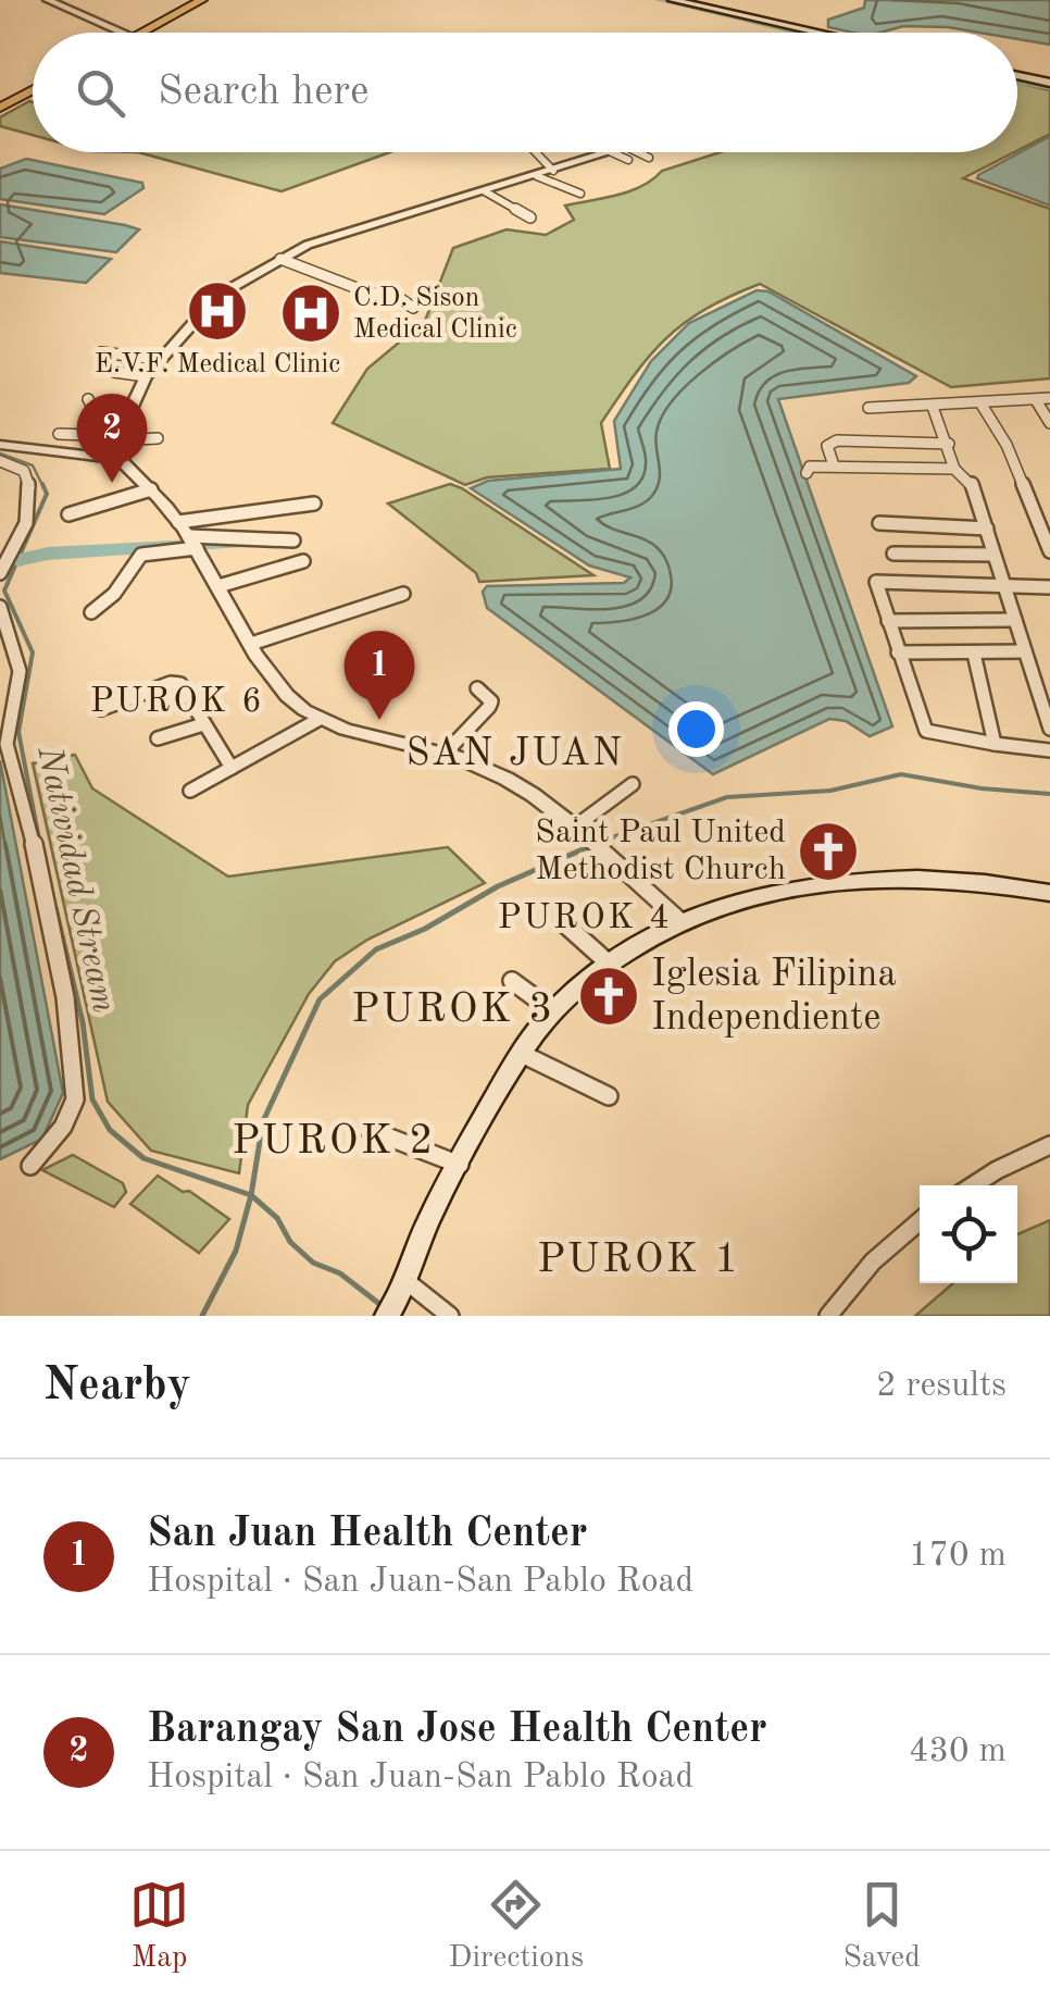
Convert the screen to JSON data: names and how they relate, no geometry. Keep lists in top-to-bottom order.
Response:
{
  "districts": [
    "PUROK 6",
    "SAN JUAN",
    "PUROK 4",
    "PUROK 3",
    "PUROK 2",
    "PUROK 1"
  ],
  "water": ["Natividad Stream"],
  "places": {
    "hospital": ["E.V.F. Medical Clinic", "C.D. Sison Medical Clinic"],
    "church": ["Saint Paul United Methodist Church", "Iglesia Filipina Independiente"]
  },
  "page": {
    "search": "Search here",
    "pins": ["2", "1"],
    "heading": ["Nearby", "2 results"],
    "list": [
      {
        "mark": "1",
        "name": "San Juan Health Center",
        "note": "Hospital · San Juan-San Pablo Road",
        "value": "170 m"
      },
      {
        "mark": "2",
        "name": "Barangay San Jose Health Center",
        "note": "Hospital · San Juan-San Pablo Road",
        "value": "430 m"
      }
    ],
    "nav": ["Map", "Directions", "Saved"]
  }
}
